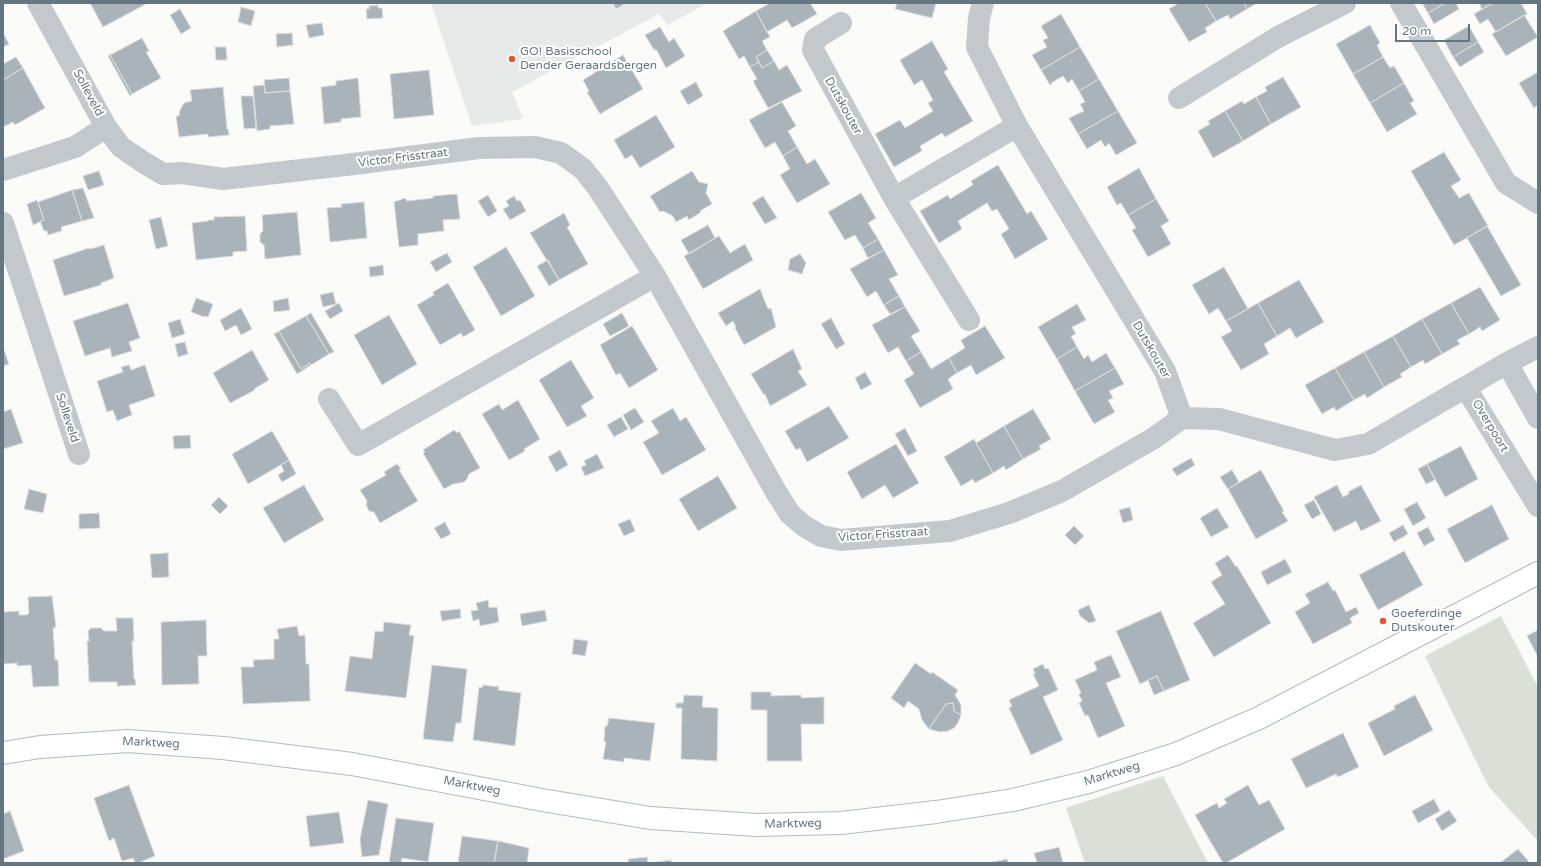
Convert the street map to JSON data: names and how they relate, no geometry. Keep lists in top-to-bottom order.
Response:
{
  "streets": {
    "street": [
      "Solleveld",
      "Dutskouter",
      "Victor Frisstraat",
      "Overpoort",
      "Marktweg"
    ]
  },
  "crossings": [
    ["Solleveld", "Victor Frisstraat"],
    ["Dutskouter", "Victor Frisstraat"]
  ],
  "places": ["GO! Basisschool Dender Geraardsbergen", "Goeferdinge Dutskouter"],
  "scale_bar": "20 m"
}
